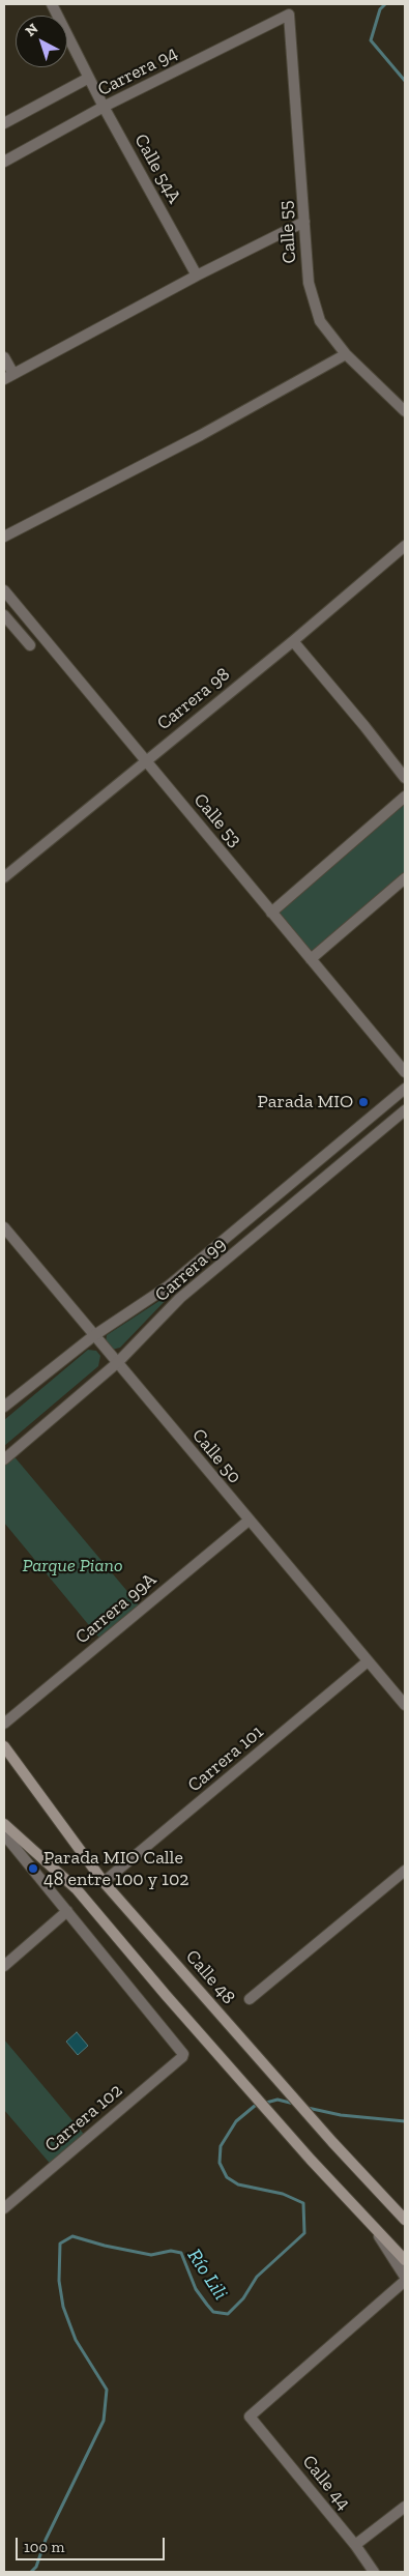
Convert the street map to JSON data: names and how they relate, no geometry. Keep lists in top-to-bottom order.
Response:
{
  "streets": {
    "main road": ["Calle 48"],
    "street": [
      "Carrera 94",
      "Calle 54A",
      "Calle 55",
      "Carrera 98",
      "Calle 53",
      "Carrera 99",
      "Calle 50",
      "Carrera 99A",
      "Carrera 101",
      "Carrera 102",
      "Calle 44"
    ]
  },
  "crossings": [
    ["Carrera 94", "Calle 54A"],
    ["Carrera 94", "Calle 55"],
    ["Carrera 98", "Calle 53"],
    ["Carrera 99", "Calle 50"],
    ["Calle 50", "Carrera 99A"],
    ["Calle 50", "Carrera 101"],
    ["Carrera 101", "Calle 48"]
  ],
  "water": ["Río Lili"],
  "parks": ["Parque Piano"],
  "places": ["Parada MIO", "Parada MIO Calle 48 entre 100 y 102"],
  "scale_bar": "100 m",
  "north": "top left"
}
